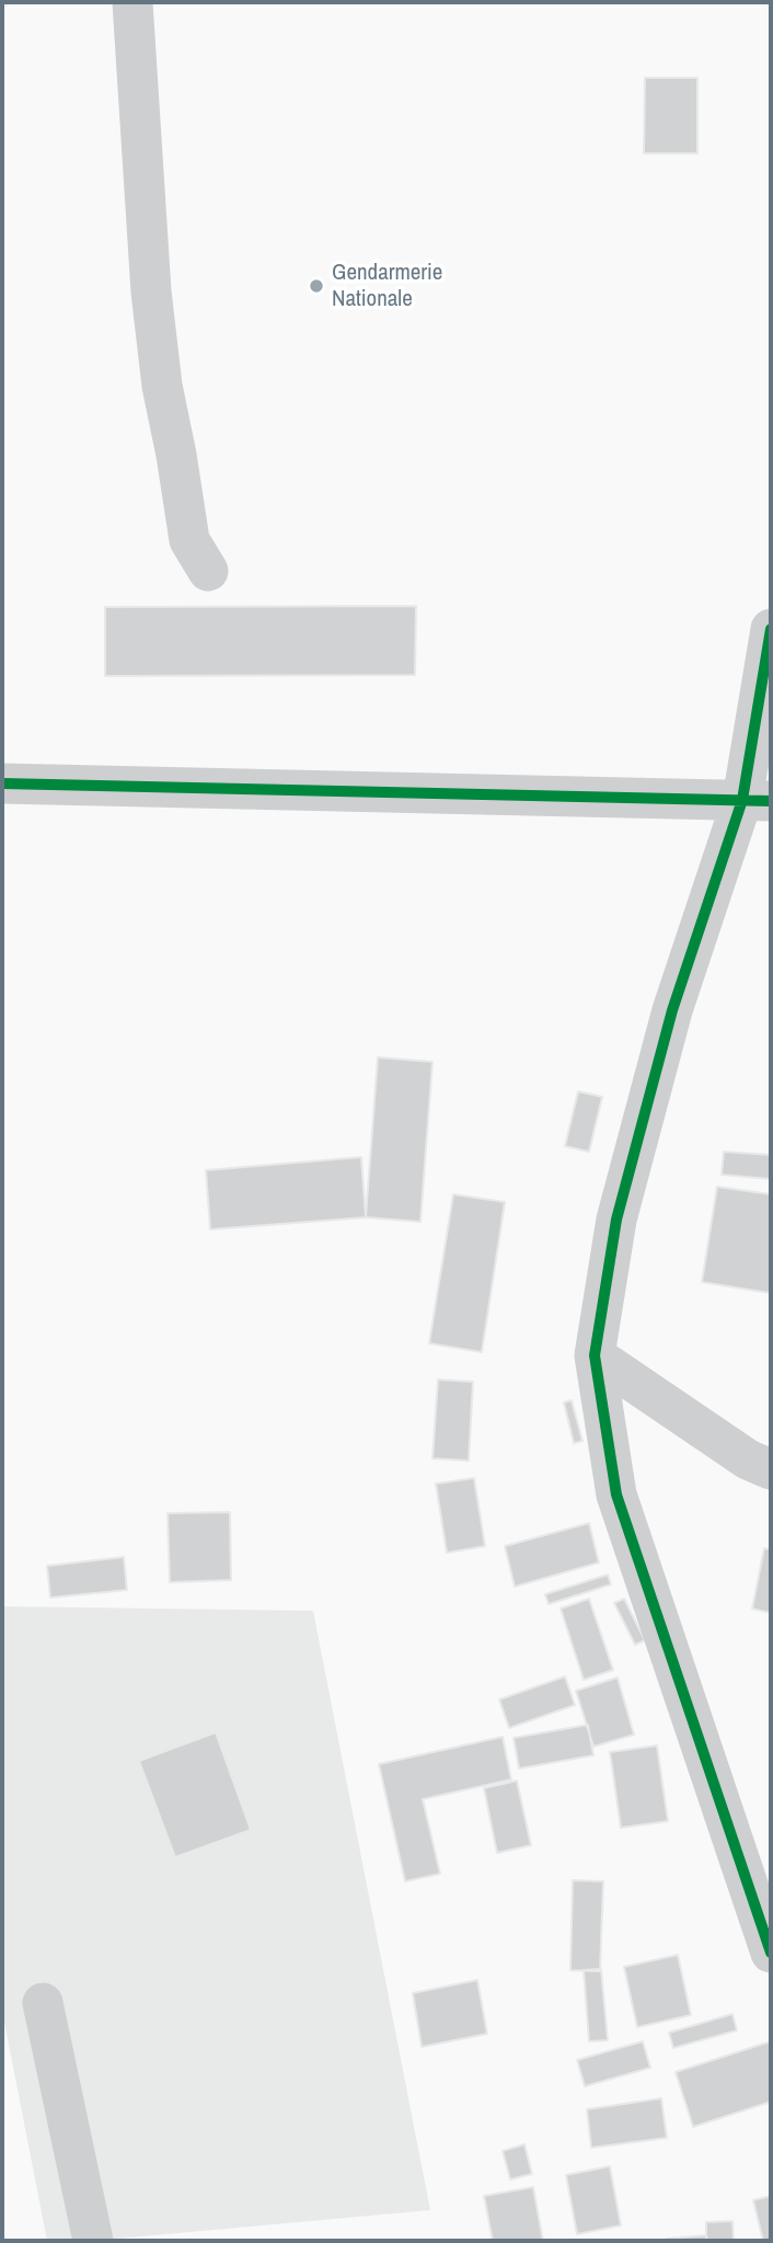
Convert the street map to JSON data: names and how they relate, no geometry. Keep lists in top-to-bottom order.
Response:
{
  "places": ["Gendarmerie Nationale"]
}
